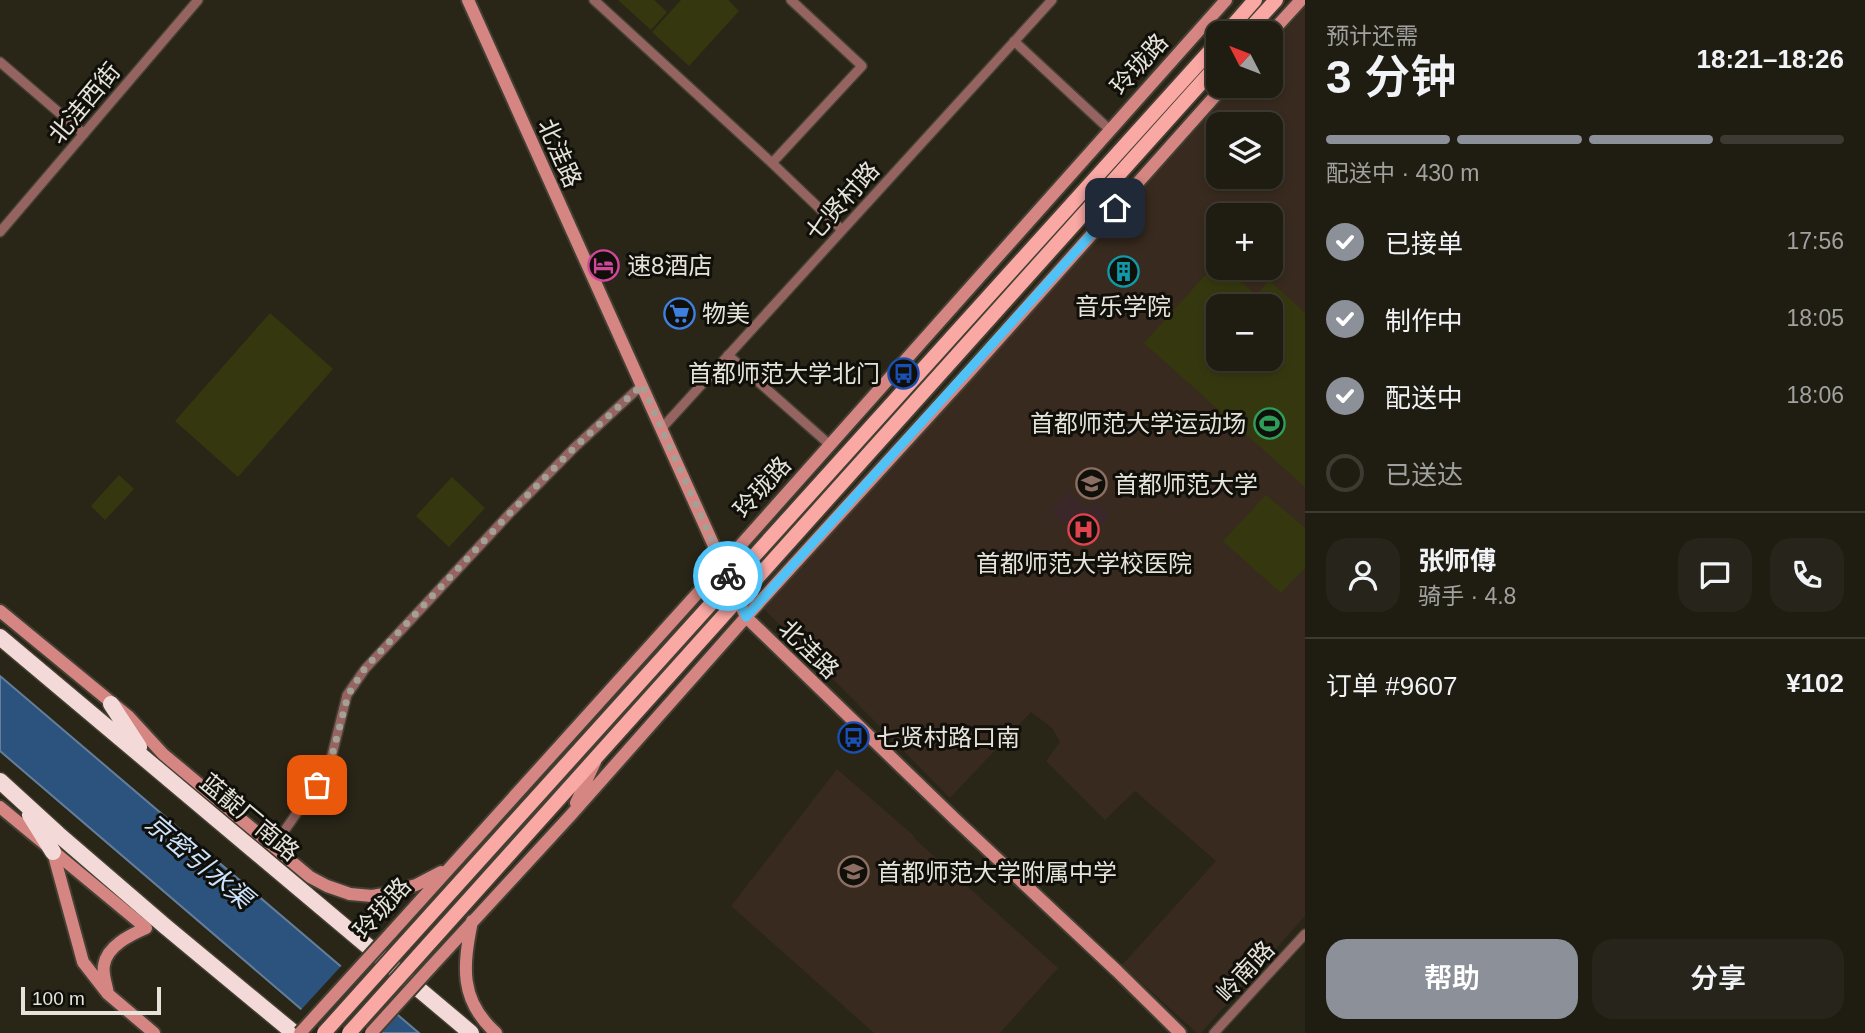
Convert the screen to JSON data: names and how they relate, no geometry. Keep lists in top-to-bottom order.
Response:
{
  "streets": {
    "highway": ["蓝靛厂南路"],
    "main road": ["玲珑路"],
    "street": [
      "北洼西街",
      "北洼路",
      "七贤村路",
      "岭南路"
    ]
  },
  "crossings": [
    ["玲珑路", "北洼路"],
    ["北洼路", "七贤村路"]
  ],
  "water": ["京密引水渠"],
  "places": {
    "hotel": ["速8酒店"],
    "building": ["音乐学院"],
    "supermarket": ["物美"],
    "bus stop": ["首都师范大学北门", "七贤村路口南"],
    "sports": ["首都师范大学运动场"],
    "school or university": ["首都师范大学", "首都师范大学附属中学"],
    "hospital": ["首都师范大学校医院"]
  },
  "scale_bar": "100 m",
  "north": "top left",
  "page": {
    "heading": ["3 分钟", "预计还需", "18:21–18:26"],
    "panel": [
      "张师傅",
      "骑手 · 4.8",
      "订单 #9607",
      "¥102"
    ],
    "map_buttons": ["+", "−"],
    "bar": "配送中 · 430 m",
    "list": [
      ["已接单", "17:56"],
      ["制作中", "18:05"],
      ["配送中", "18:06"],
      "已送达"
    ],
    "buttons": ["帮助", "分享"],
    "scale": "100 m"
  }
}
